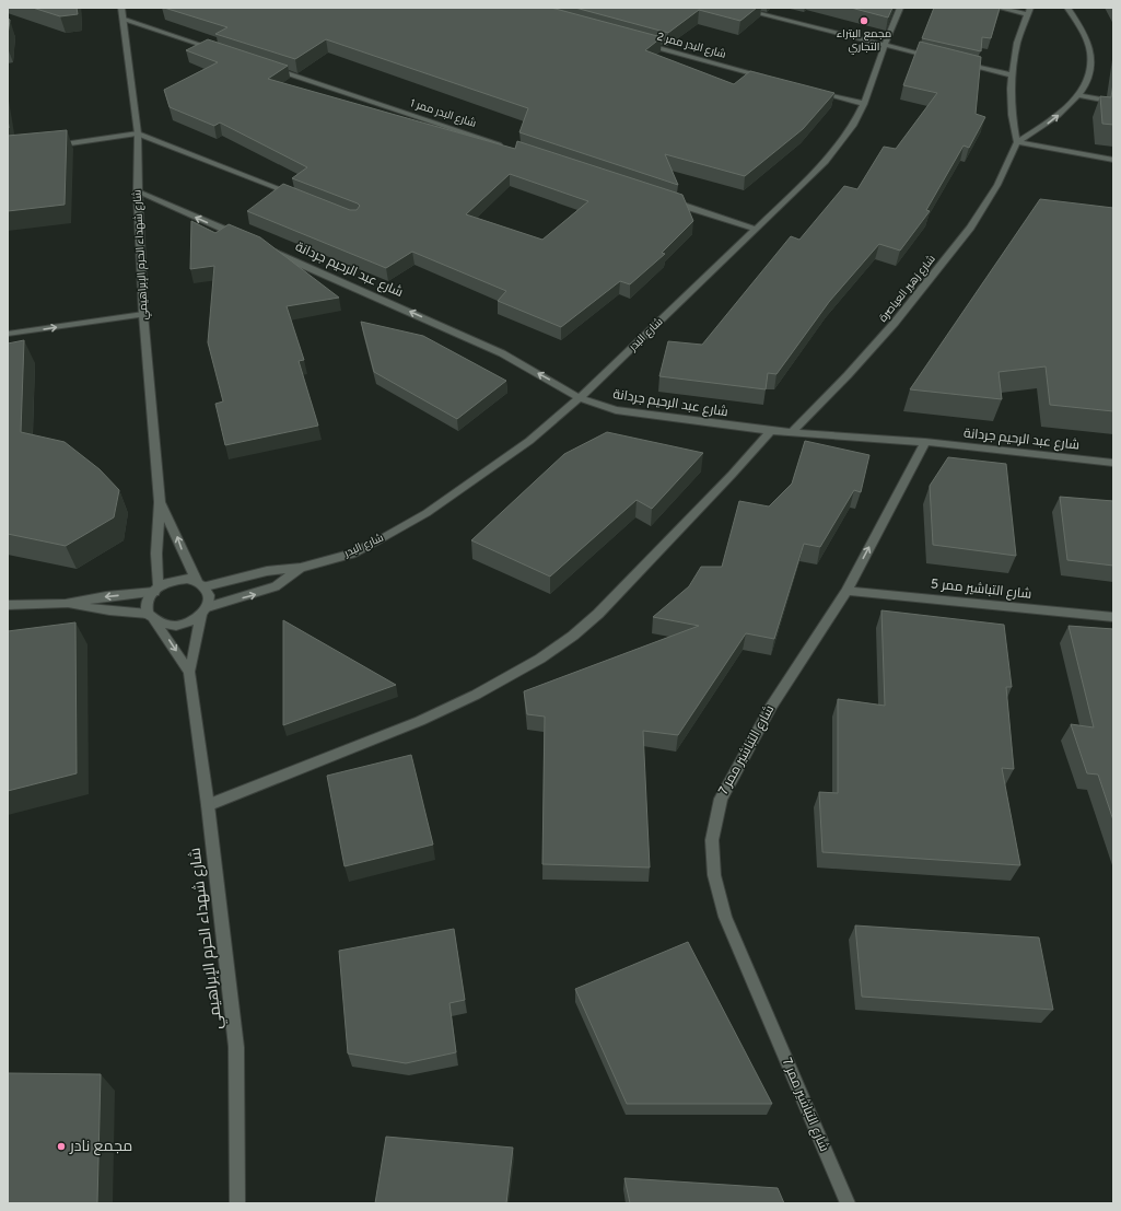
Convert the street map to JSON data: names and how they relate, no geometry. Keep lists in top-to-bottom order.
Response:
{
  "streets": {
    "street": [
      "شارع البدر ممر 2",
      "شارع البدر ممر 1",
      "شارع شهداء الحرم الإبراهيمي",
      "شارع عبد الرحيم جردانة",
      "شارع زهير العياصرة",
      "شارع البدر",
      "شارع التباشير ممر 5",
      "شارع التباشير ممر 7"
    ]
  },
  "crossings": [
    ["شارع شهداء الحرم الإبراهيمي", "شارع البدر"],
    ["شارع عبد الرحيم جردانة", "شارع زهير العياصرة"],
    ["شارع عبد الرحيم جردانة", "شارع البدر"],
    ["شارع عبد الرحيم جردانة", "شارع التباشير ممر 7"],
    ["شارع التباشير ممر 5", "شارع التباشير ممر 7"]
  ],
  "one_way": ["شارع عبد الرحيم جردانة"],
  "places": ["مجمع البتراء التجاري", "مجمع نادر"]
}
